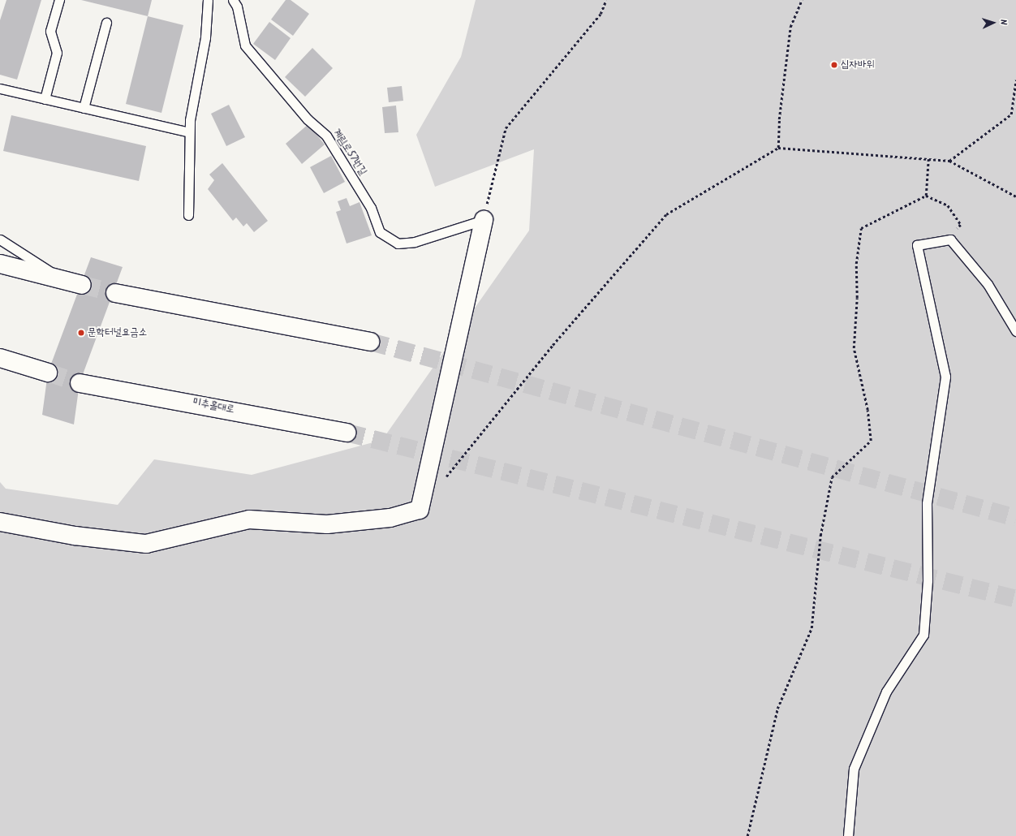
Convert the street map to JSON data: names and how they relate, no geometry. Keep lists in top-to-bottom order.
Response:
{
  "streets": {
    "street": ["미추홀대로"],
    "lane": ["계림로57번길"]
  },
  "places": ["십자바위", "문학터널요금소"],
  "north": "right"
}
